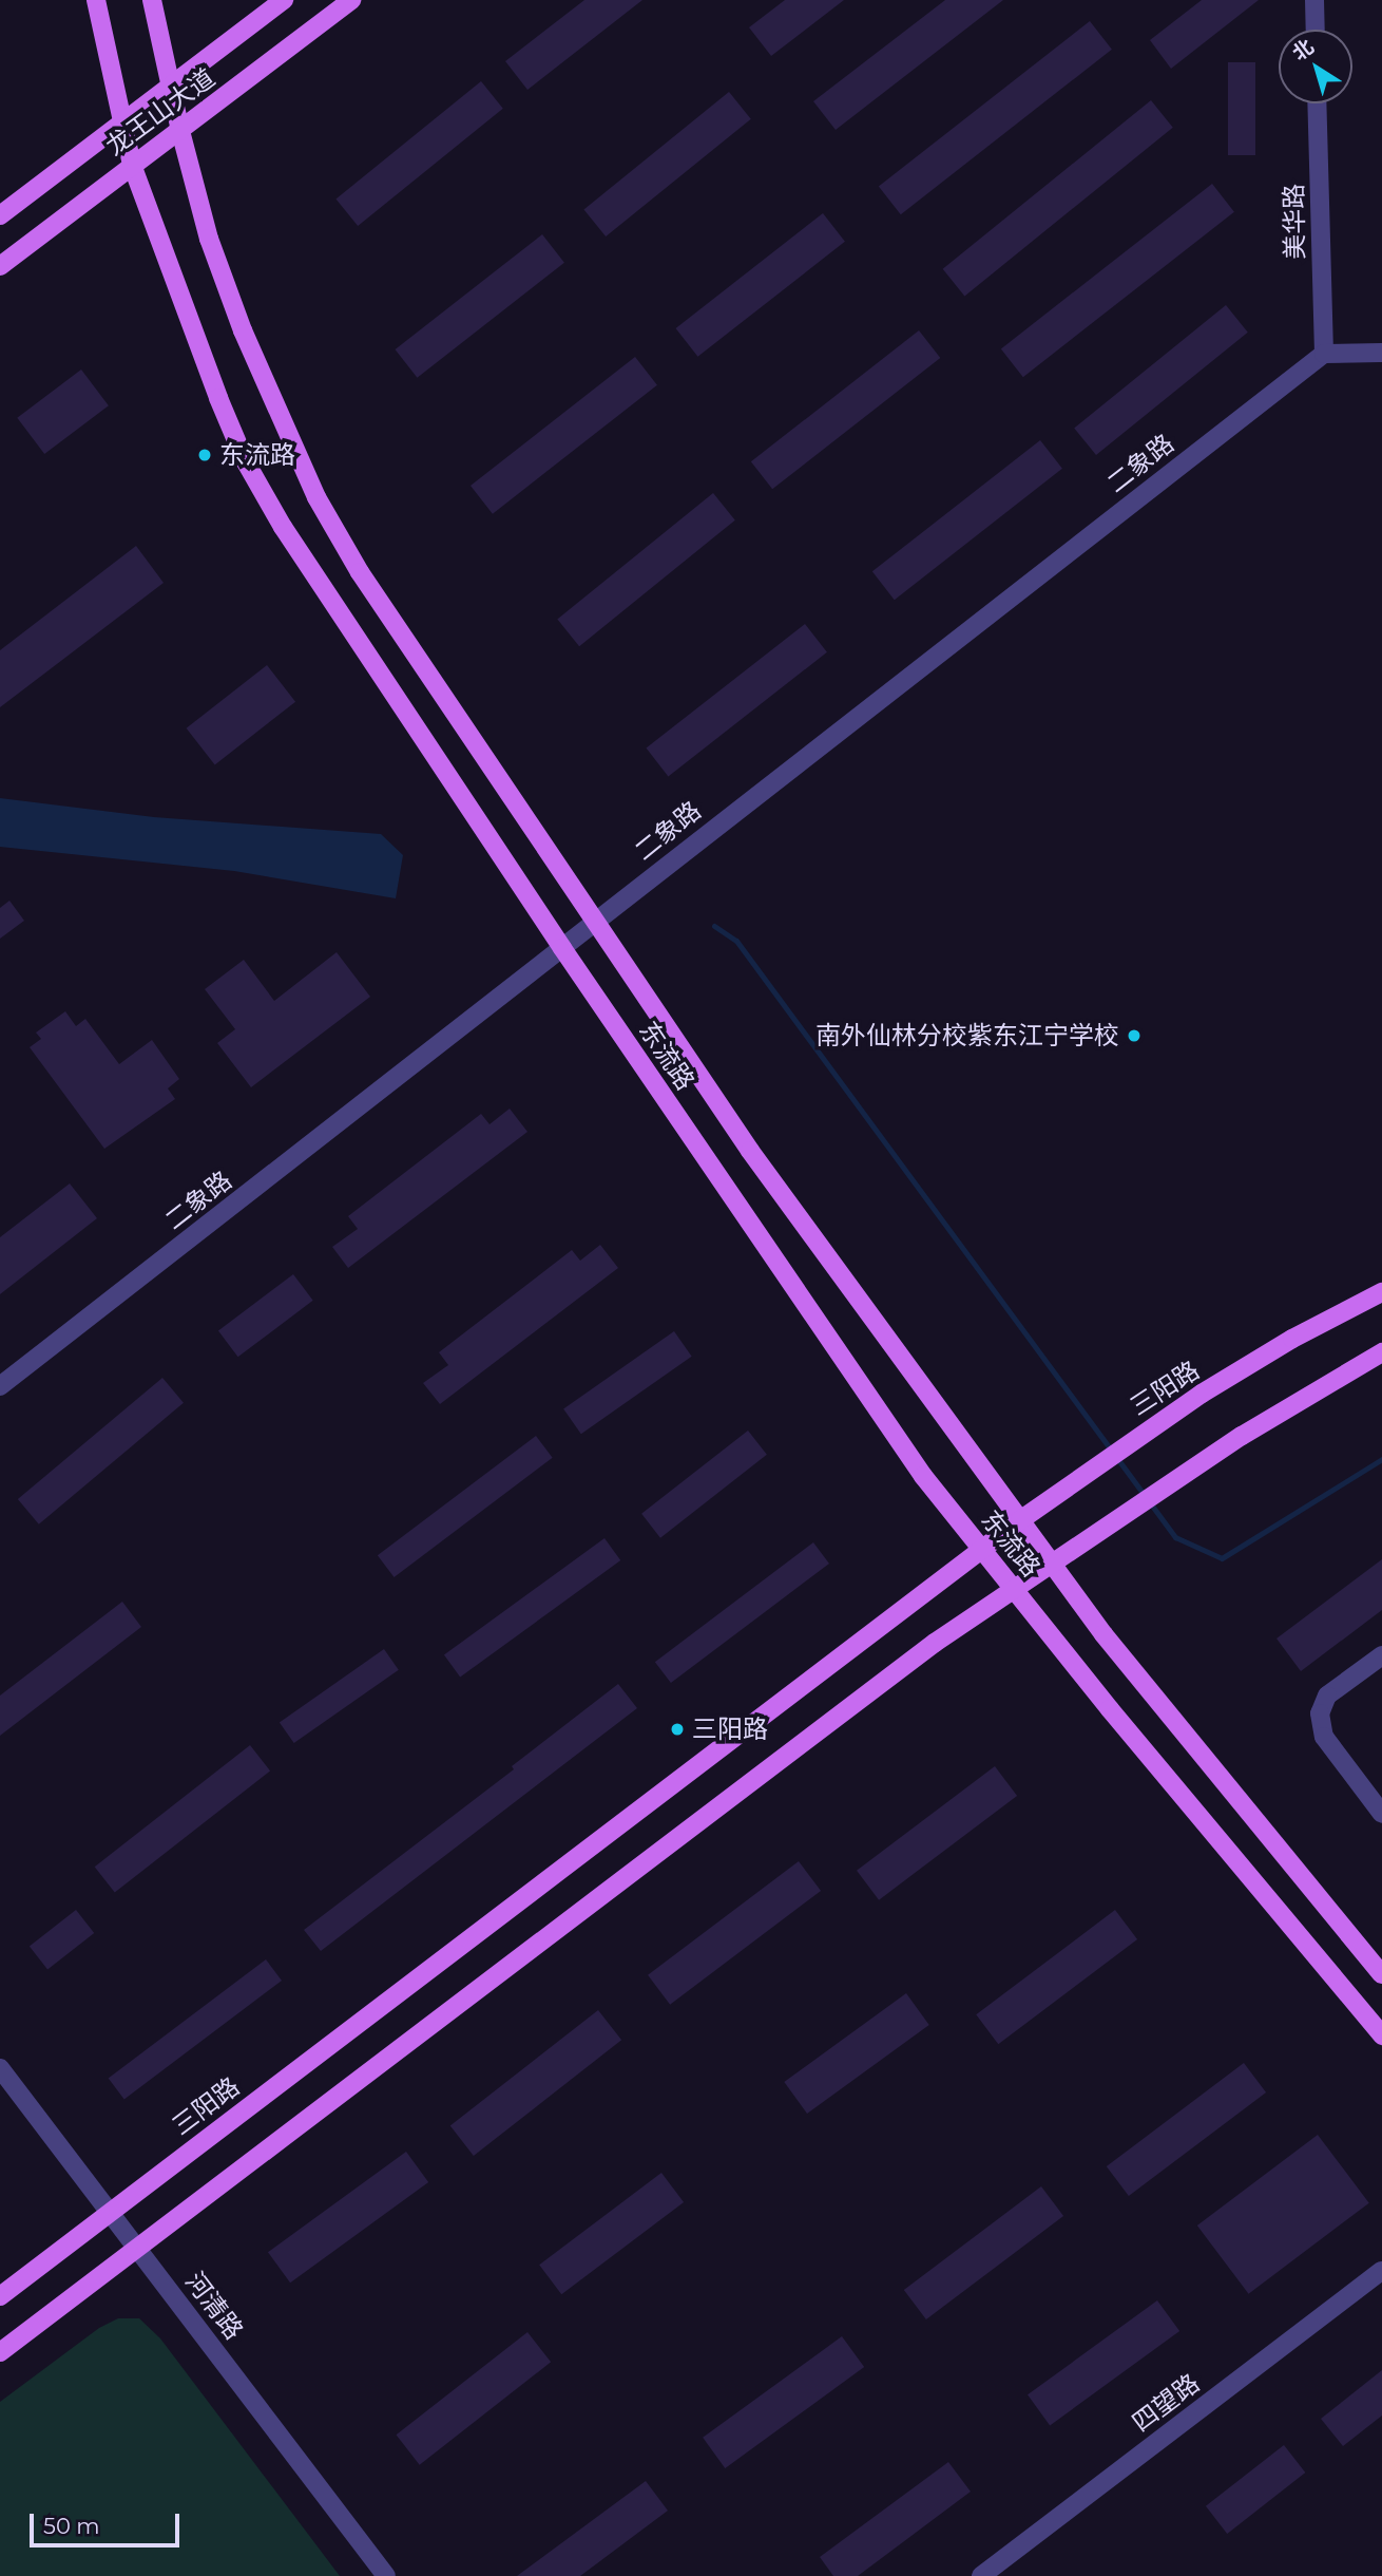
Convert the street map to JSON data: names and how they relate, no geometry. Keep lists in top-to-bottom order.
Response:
{
  "streets": {
    "main road": ["龙王山大道", "东流路", "三阳路"],
    "street": [
      "美华路",
      "二象路",
      "河清路",
      "四望路"
    ]
  },
  "crossings": [
    ["龙王山大道", "东流路"],
    ["美华路", "二象路"],
    ["二象路", "东流路"],
    ["东流路", "三阳路"],
    ["三阳路", "河清路"]
  ],
  "places": ["东流路", "南外仙林分校紫东江宁学校", "三阳路"],
  "scale_bar": "50 m",
  "north": "top left"
}
